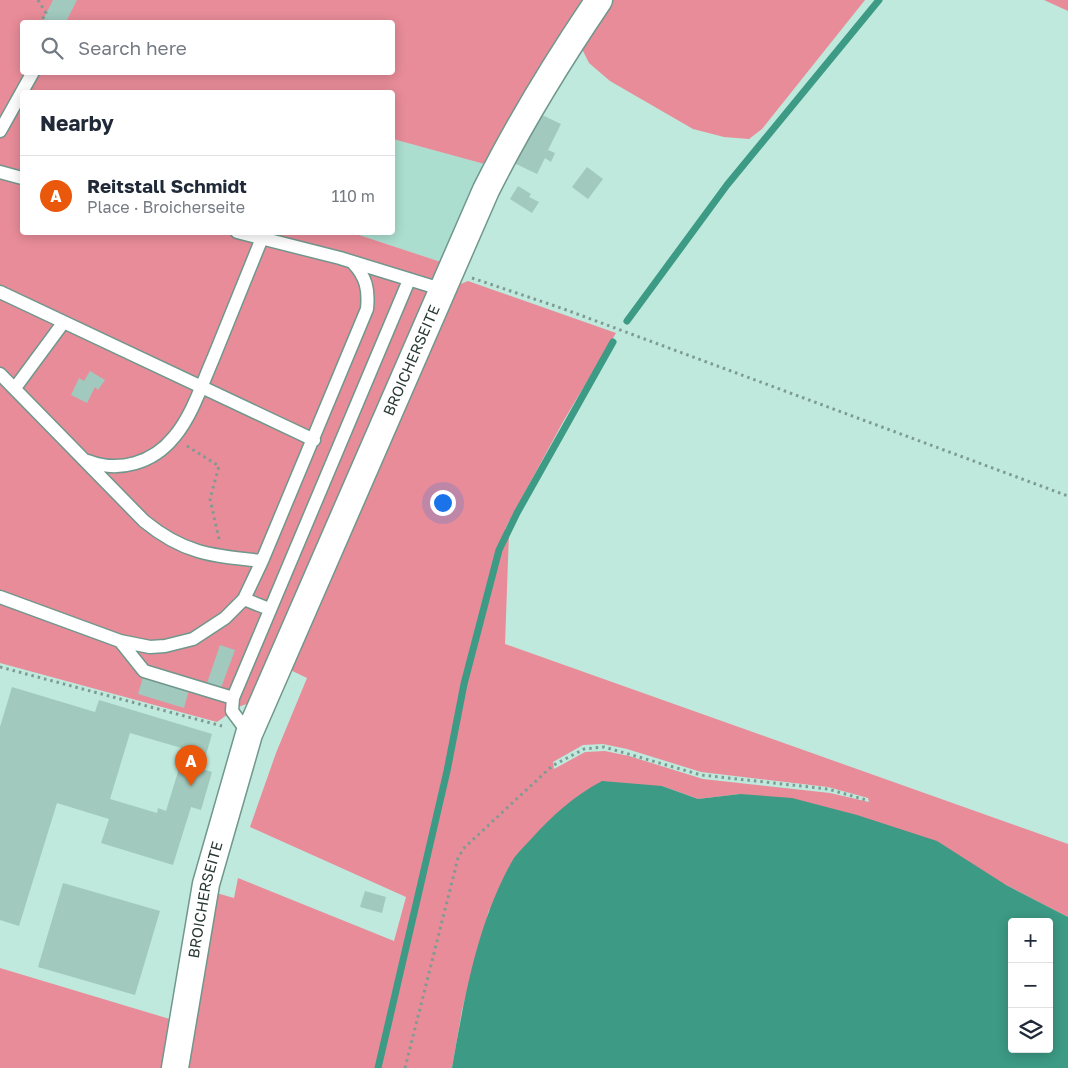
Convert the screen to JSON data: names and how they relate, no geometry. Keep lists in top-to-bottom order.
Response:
{
  "streets": {
    "street": ["BROICHERSEITE"]
  },
  "page": {
    "search": "Search here",
    "heading": "Nearby",
    "list": [
      {
        "mark": "A",
        "name": "Reitstall Schmidt",
        "note": "Place · Broicherseite",
        "value": "110 m"
      }
    ],
    "pins": "A",
    "map_buttons": ["+", "−"]
  }
}
